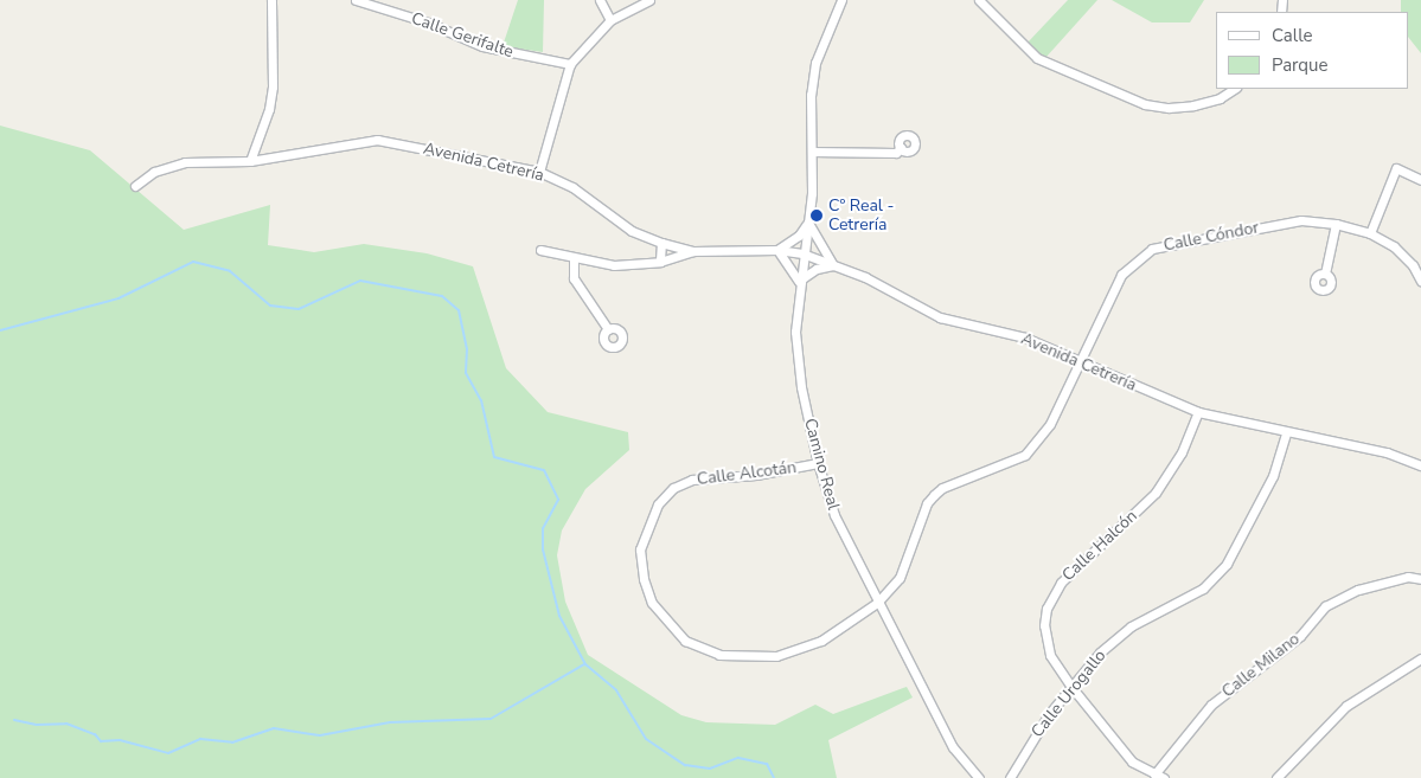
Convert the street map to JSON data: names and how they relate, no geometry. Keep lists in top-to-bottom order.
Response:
{
  "streets": {
    "street": [
      "Calle Gerifalte",
      "Avenida Cetrería",
      "Calle Cóndor",
      "Camino Real",
      "Calle Alcotán",
      "Calle Halcón",
      "Calle Milano",
      "Calle Urogallo"
    ]
  },
  "crossings": [
    ["Avenida Cetrería", "Calle Cóndor"],
    ["Avenida Cetrería", "Camino Real"],
    ["Avenida Cetrería", "Calle Halcón"],
    ["Avenida Cetrería", "Calle Urogallo"],
    ["Calle Cóndor", "Camino Real"],
    ["Calle Cóndor", "Calle Alcotán"],
    ["Camino Real", "Calle Alcotán"],
    ["Calle Halcón", "Calle Milano"],
    ["Calle Halcón", "Calle Urogallo"]
  ],
  "places": ["Cº Real - Cetrería"],
  "legend": ["Calle", "Parque"]
}
